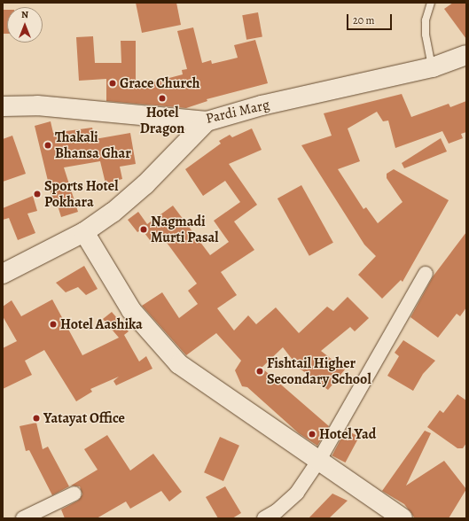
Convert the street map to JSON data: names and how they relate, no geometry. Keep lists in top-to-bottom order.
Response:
{
  "streets": {
    "main road": ["Pardi Marg"]
  },
  "places": [
    "Grace Church",
    "Hotel Dragon",
    "Thakali Bhansa Ghar",
    "Sports Hotel Pokhara",
    "Nagmadi Murti Pasal",
    "Hotel Aashika",
    "Fishtail Higher Secondary School",
    "Yatayat Office",
    "Hotel Yad"
  ],
  "scale_bar": "20 m",
  "north": "top"
}
